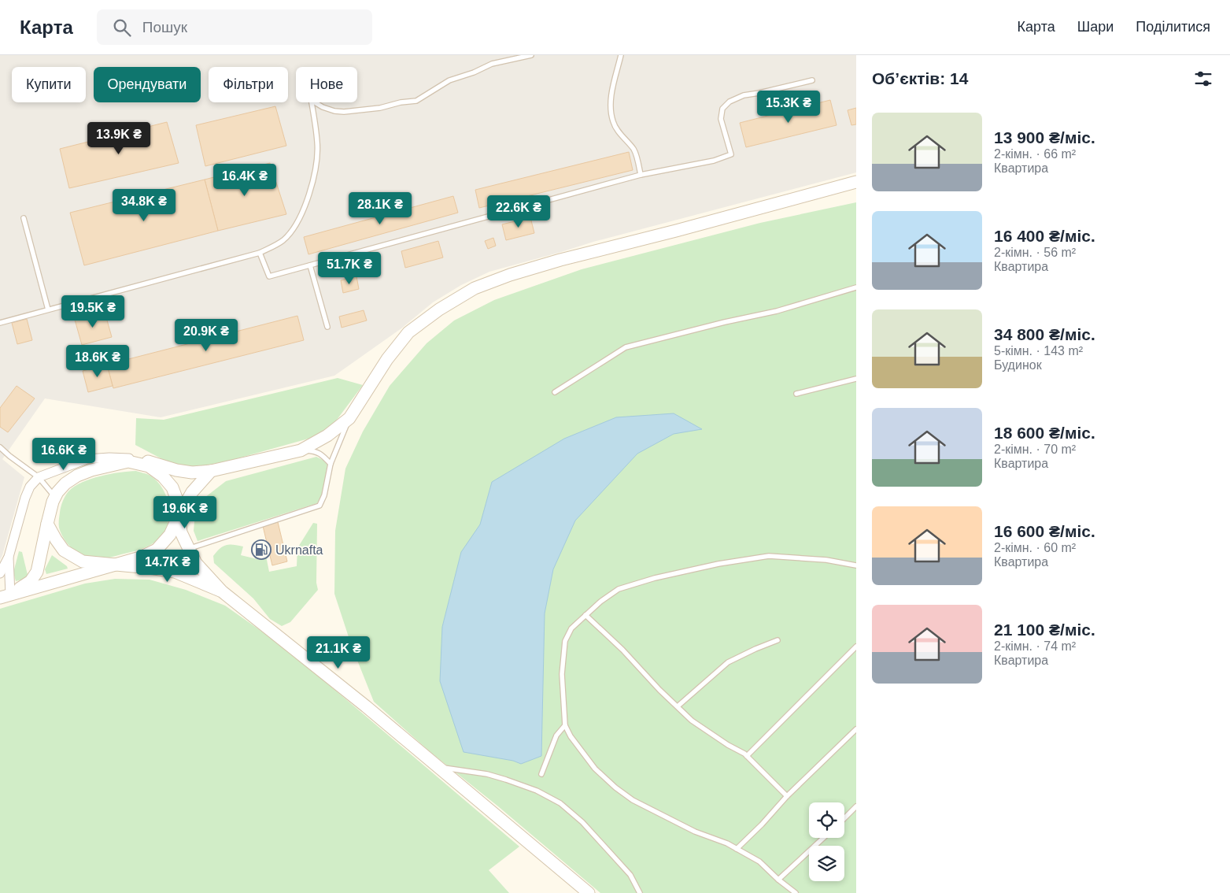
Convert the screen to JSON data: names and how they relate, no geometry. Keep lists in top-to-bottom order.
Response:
{
  "places": {
    "fuel station": ["Ukrnafta"]
  },
  "page": {
    "header": "Карта",
    "search": "Пошук",
    "nav": ["Карта", "Шари", "Поділитися"],
    "heading": "Об’єктів: 14",
    "chip": [
      "Купити",
      "Орендувати",
      "Фільтри",
      "Нове"
    ],
    "price": [
      "15.3K ₴",
      "13.9K ₴",
      "16.4K ₴",
      "34.8K ₴",
      "28.1K ₴",
      "22.6K ₴",
      "51.7K ₴",
      "19.5K ₴",
      "20.9K ₴",
      "18.6K ₴",
      "16.6K ₴",
      "19.6K ₴",
      "14.7K ₴",
      "21.1K ₴"
    ],
    "list": [
      {
        "name": "13 900 ₴/міс.",
        "note": "2-кімн. · 66 m² · Квартира"
      },
      {
        "name": "16 400 ₴/міс.",
        "note": "2-кімн. · 56 m² · Квартира"
      },
      {
        "name": "34 800 ₴/міс.",
        "note": "5-кімн. · 143 m² · Будинок"
      },
      {
        "name": "18 600 ₴/міс.",
        "note": "2-кімн. · 70 m² · Квартира"
      },
      {
        "name": "16 600 ₴/міс.",
        "note": "2-кімн. · 60 m² · Квартира"
      },
      {
        "name": "21 100 ₴/міс.",
        "note": "2-кімн. · 74 m² · Квартира"
      }
    ]
  }
}
